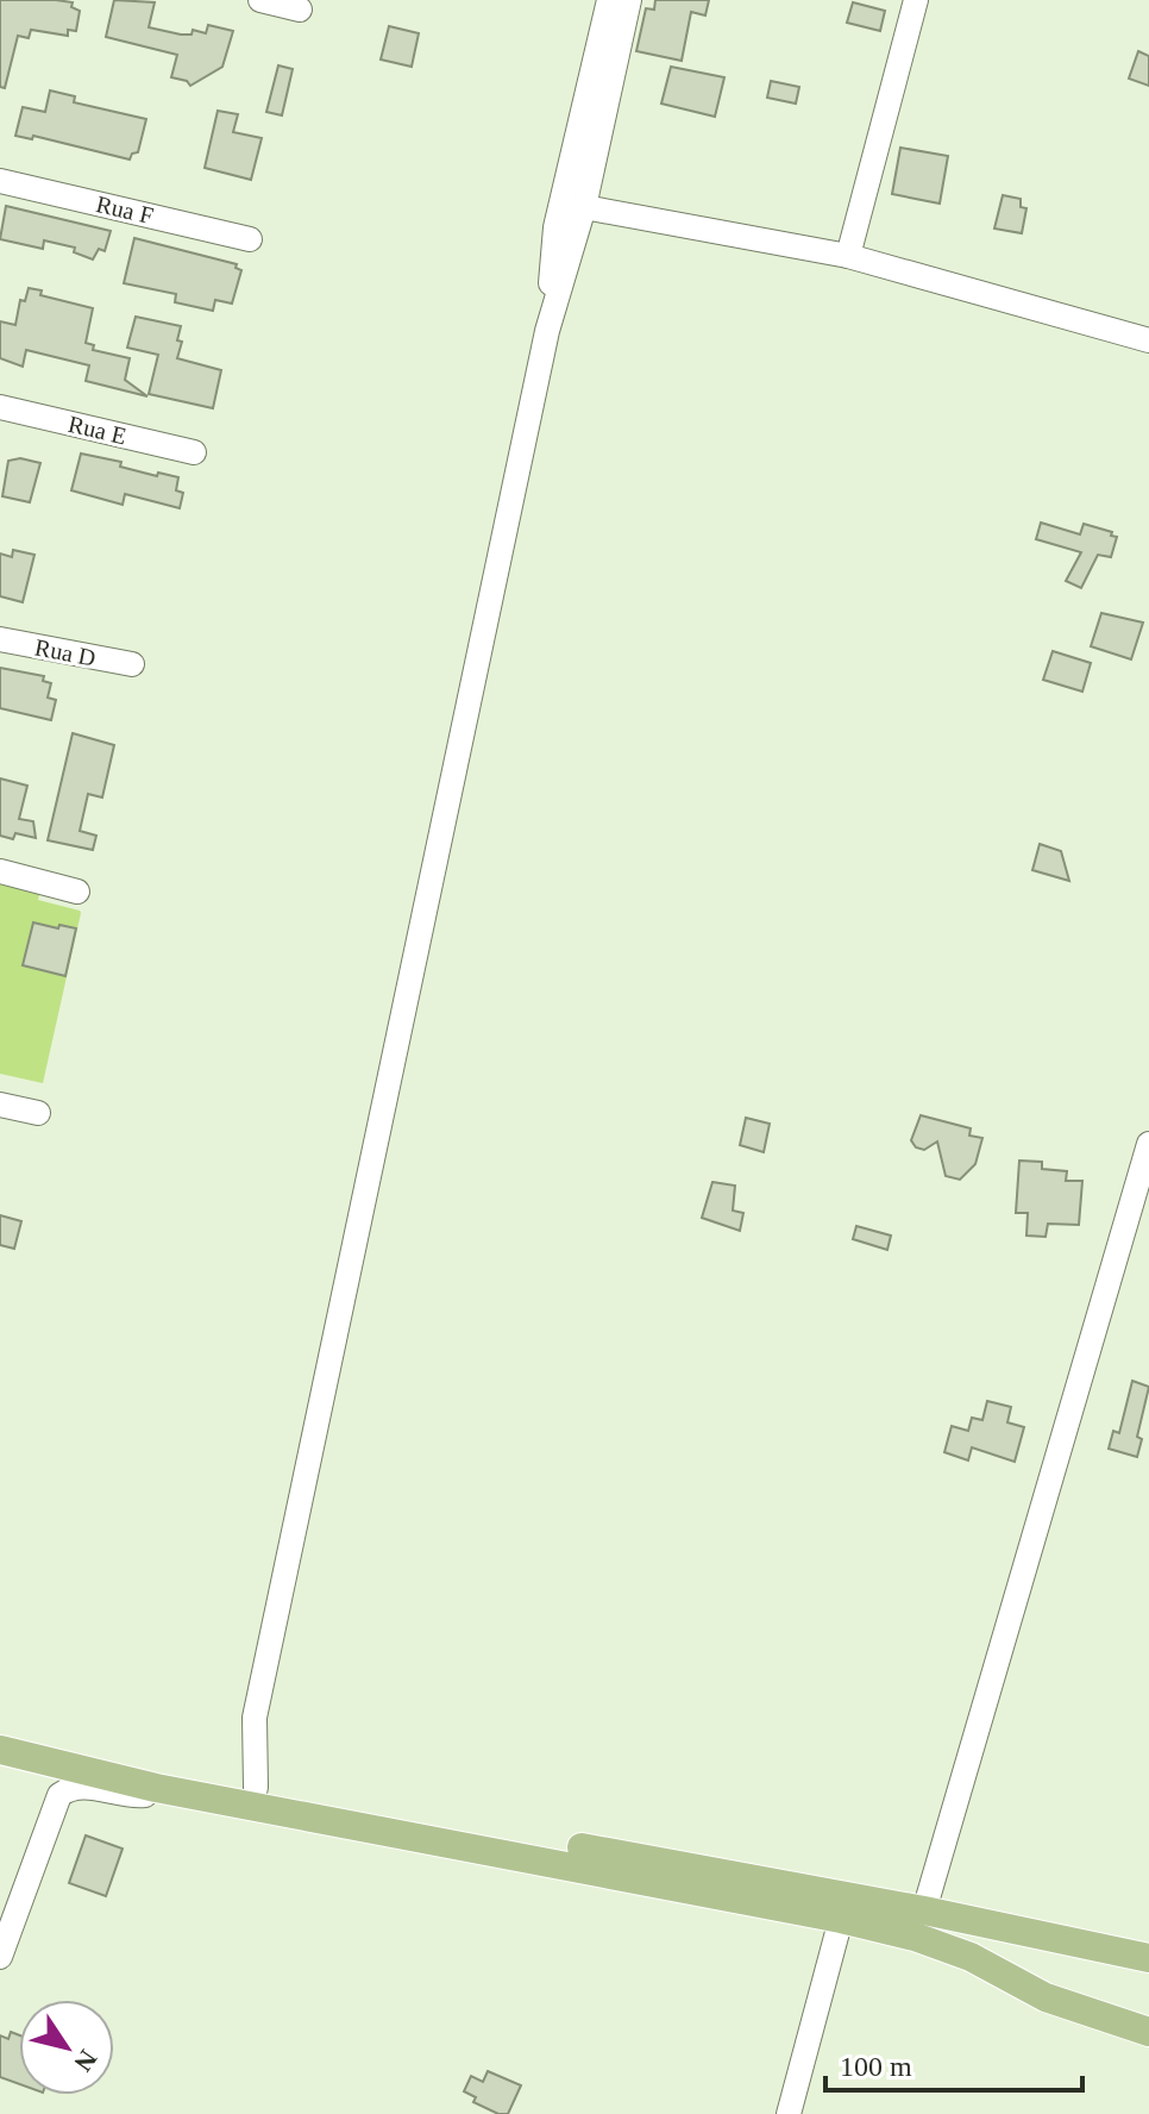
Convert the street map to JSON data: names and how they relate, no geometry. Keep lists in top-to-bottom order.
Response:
{
  "streets": {
    "street": ["Rua F", "Rua E", "Rua D"]
  },
  "scale_bar": "100 m",
  "north": "bottom right"
}
